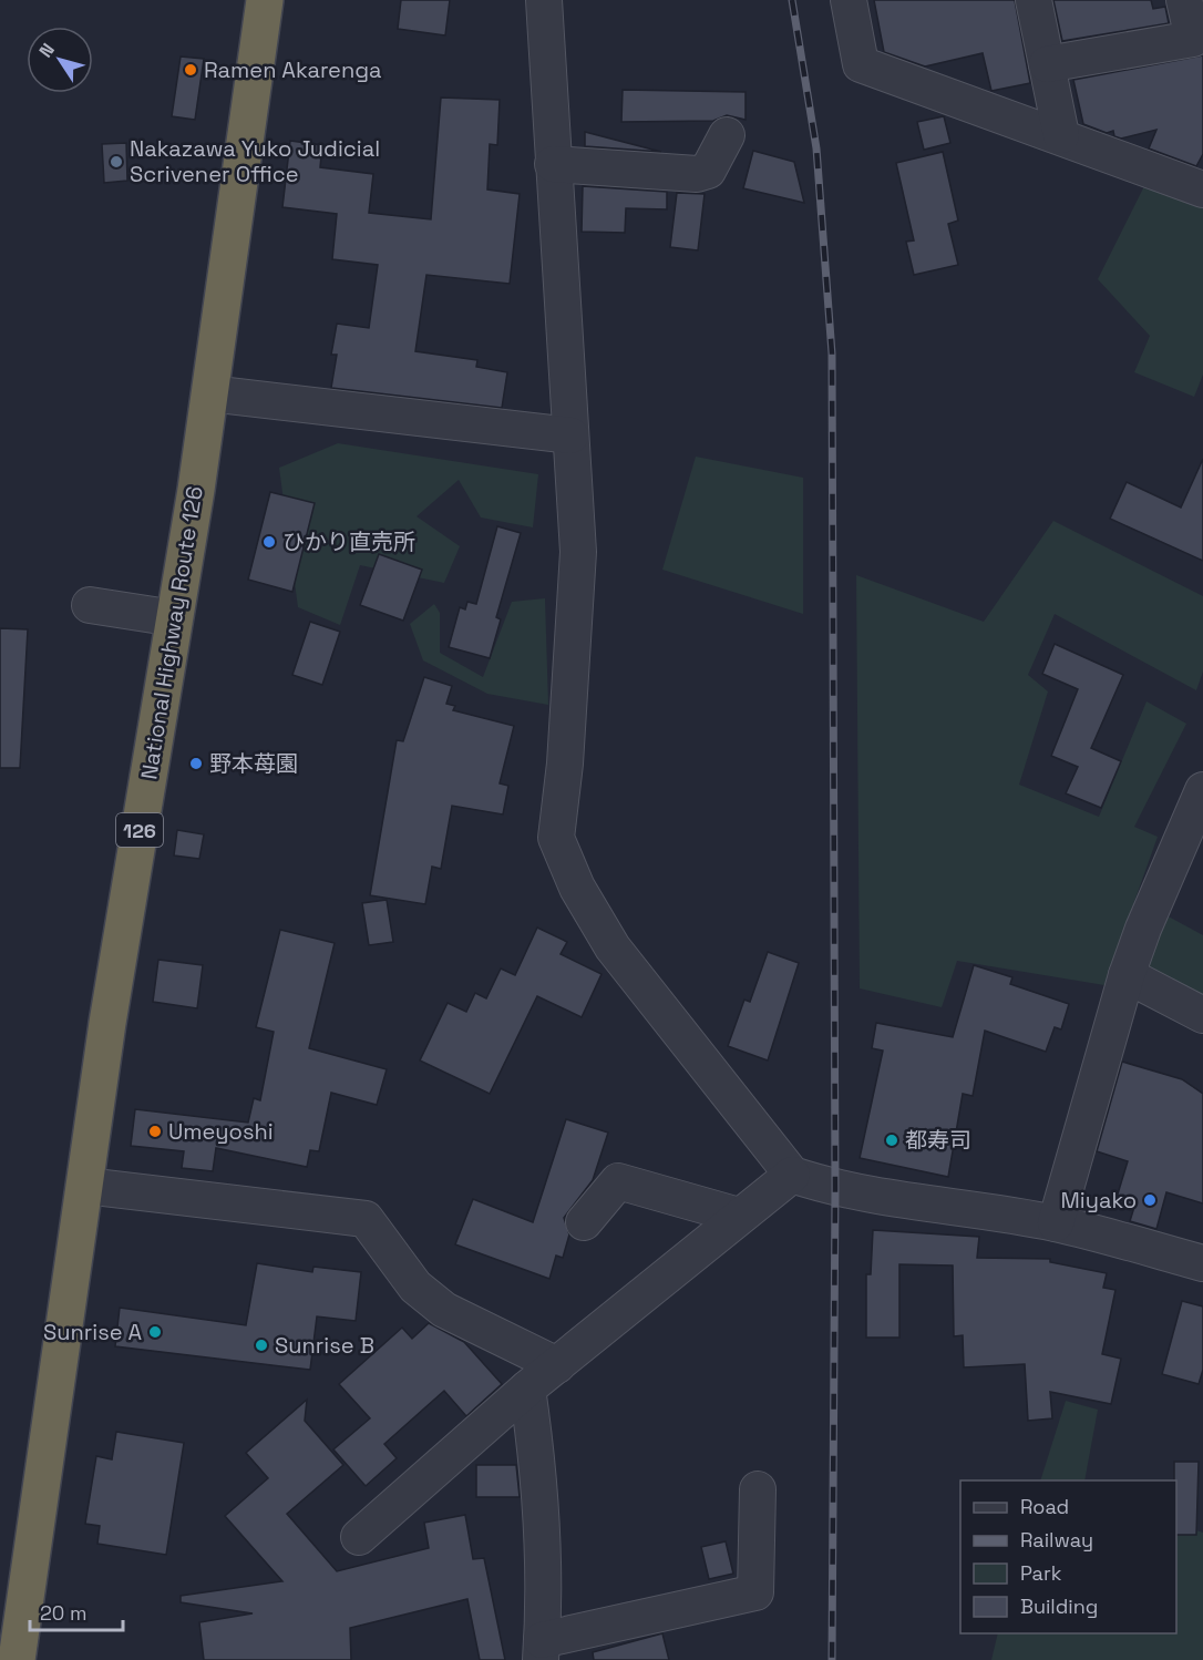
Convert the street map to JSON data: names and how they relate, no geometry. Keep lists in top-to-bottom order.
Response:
{
  "streets": {
    "highway": ["National Highway Route 126", "126"]
  },
  "places": [
    "Ramen Akarenga",
    "Nakazawa Yuko Judicial Scrivener Office",
    "ひかり直売所",
    "野本苺園",
    "Umeyoshi",
    "都寿司",
    "Miyako",
    "Sunrise A",
    "Sunrise B"
  ],
  "legend": [
    "Road",
    "Railway",
    "Park",
    "Building"
  ],
  "scale_bar": "20 m",
  "north": "top left"
}
